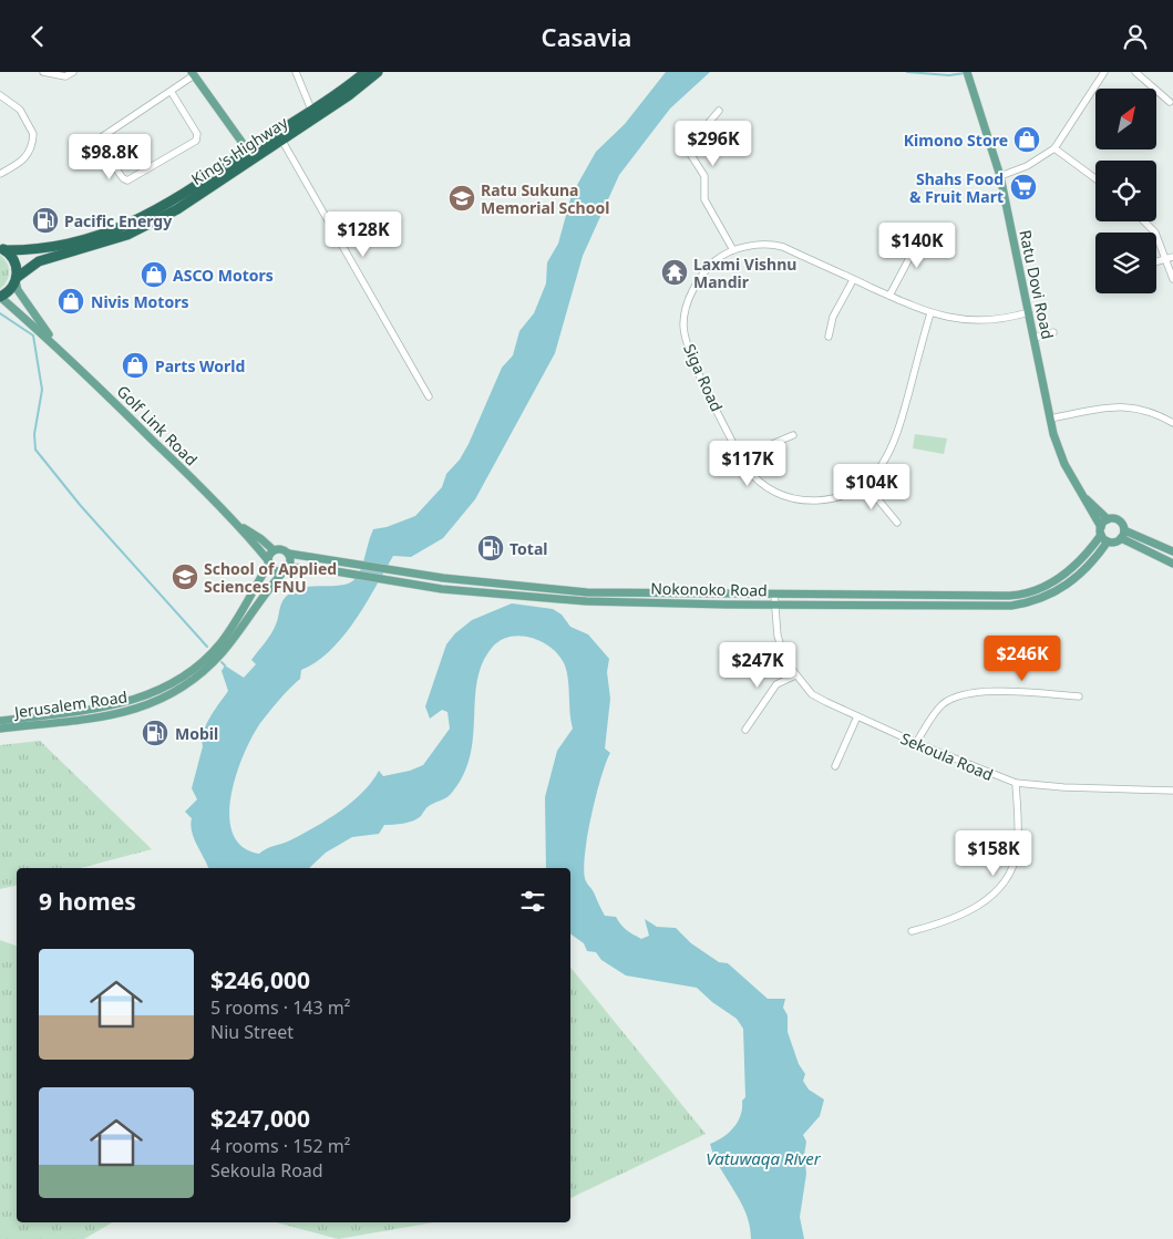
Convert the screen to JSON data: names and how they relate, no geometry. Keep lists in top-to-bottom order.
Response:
{
  "streets": {
    "highway": ["King's Highway"],
    "main road": [
      "Ratu Dovi Road",
      "Golf Link Road",
      "Nokonoko Road",
      "Jerusalem Road"
    ],
    "street": ["Siga Road", "Sekoula Road"]
  },
  "crossings": [
    ["King's Highway", "Golf Link Road"],
    ["Ratu Dovi Road", "Nokonoko Road"],
    ["Golf Link Road", "Nokonoko Road"],
    ["Golf Link Road", "Jerusalem Road"],
    ["Nokonoko Road", "Jerusalem Road"],
    ["Nokonoko Road", "Sekoula Road"]
  ],
  "water": ["Vatuwaqa River"],
  "places": {
    "shop": [
      "Kimono Store",
      "ASCO Motors",
      "Nivis Motors",
      "Parts World"
    ],
    "supermarket": ["Shahs Food & Fruit Mart"],
    "school or university": ["Ratu Sukuna Memorial School", "School of Applied Sciences FNU"],
    "fuel station": ["Pacific Energy", "Total", "Mobil"],
    "temple": ["Laxmi Vishnu Mandir"]
  },
  "north": "top right",
  "page": {
    "header": "Casavia",
    "price": [
      "$296K",
      "$98.8K",
      "$128K",
      "$140K",
      "$117K",
      "$104K",
      "$246K",
      "$247K",
      "$158K"
    ],
    "heading": "9 homes",
    "list": [
      {
        "name": "$246,000",
        "note": "5 rooms · 143 m² · Niu Street"
      },
      {
        "name": "$247,000",
        "note": "4 rooms · 152 m² · Sekoula Road"
      }
    ]
  }
}
